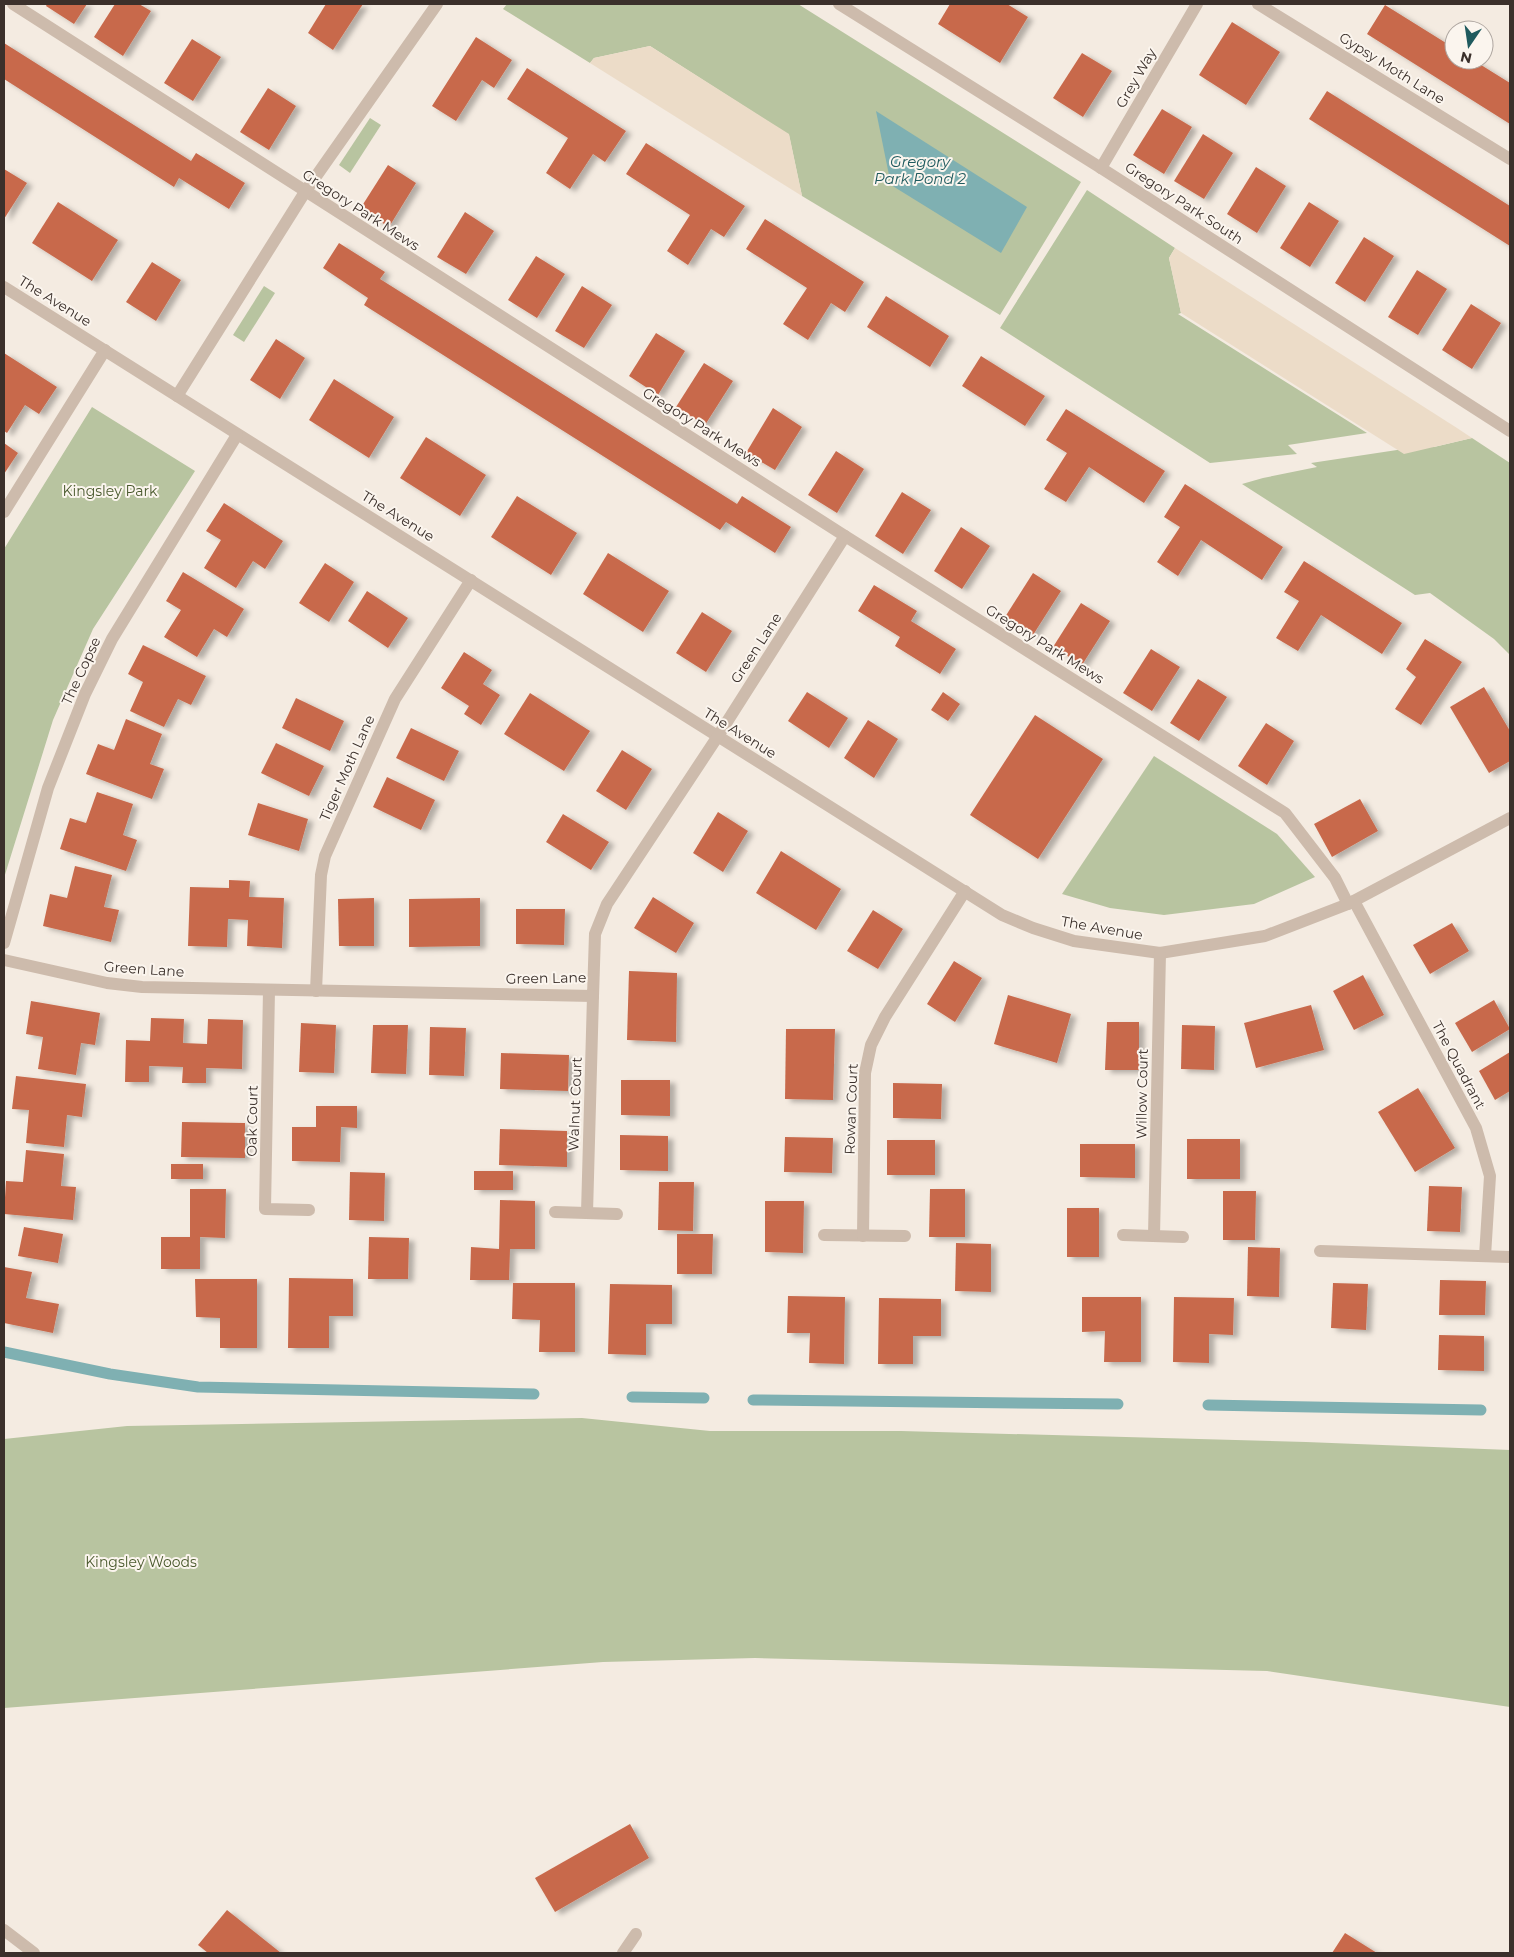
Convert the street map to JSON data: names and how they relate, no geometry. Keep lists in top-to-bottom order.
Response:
{
  "streets": {
    "street": [
      "Gypsy Moth Lane",
      "Grey Way",
      "Gregory Park South",
      "Gregory Park Mews",
      "The Avenue",
      "Green Lane",
      "The Copse",
      "Tiger Moth Lane",
      "The Quadrant",
      "Willow Court",
      "Walnut Court",
      "Rowan Court",
      "Oak Court"
    ]
  },
  "crossings": [
    ["Grey Way", "Gregory Park South"],
    ["Gregory Park Mews", "The Avenue"],
    ["Gregory Park Mews", "Green Lane"],
    ["Gregory Park Mews", "The Quadrant"],
    ["The Avenue", "Green Lane"],
    ["The Avenue", "The Copse"],
    ["The Avenue", "Tiger Moth Lane"],
    ["The Avenue", "The Quadrant"],
    ["The Avenue", "Willow Court"],
    ["The Avenue", "Rowan Court"],
    ["Green Lane", "Tiger Moth Lane"],
    ["Green Lane", "Walnut Court"],
    ["Green Lane", "Oak Court"]
  ],
  "water": ["Gregory Park Pond 2"],
  "parks": ["Kingsley Park", "Kingsley Woods"],
  "north": "bottom"
}
